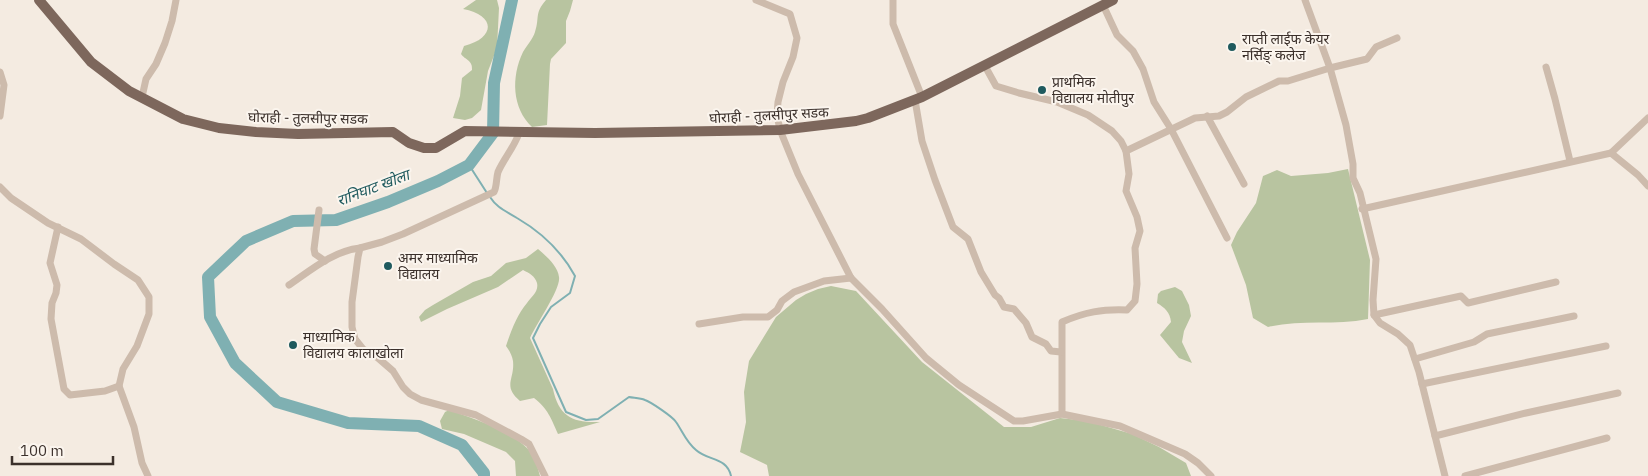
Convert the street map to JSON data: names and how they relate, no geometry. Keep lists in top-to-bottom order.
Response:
{
  "streets": {
    "main road": ["घोराही - तुलसीपुर सडक"]
  },
  "water": ["रानिघाट खोला"],
  "places": [
    "राप्ती लाईफ केयर नर्सिङ् कलेज",
    "प्राथमिक विद्यालय मोतीपुर",
    "अमर माध्यामिक विद्यालय",
    "माध्यामिक विद्यालय कालाखोला"
  ],
  "scale_bar": "100 m"
}
